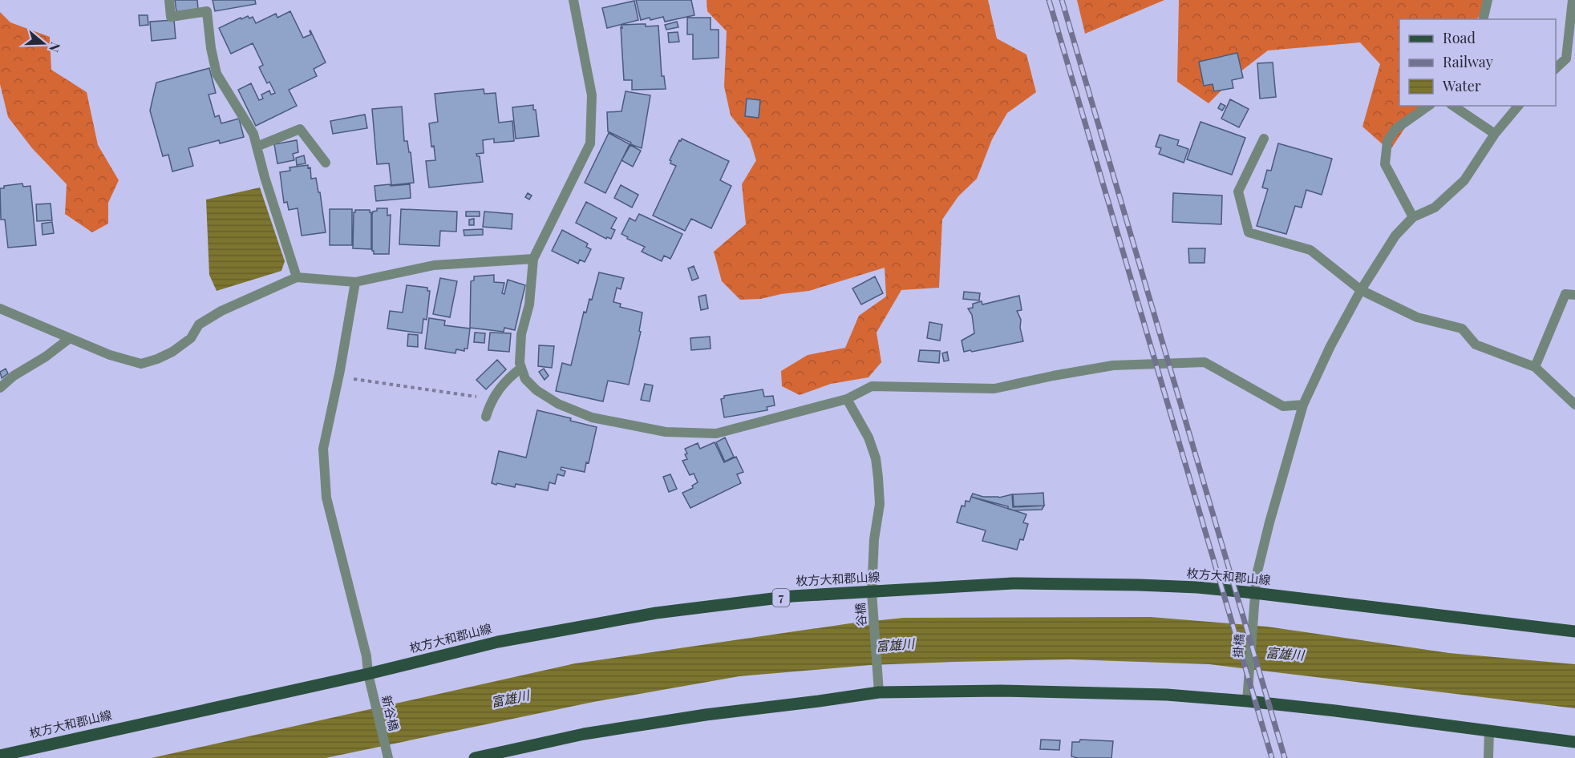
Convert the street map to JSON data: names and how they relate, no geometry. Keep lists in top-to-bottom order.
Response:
{
  "streets": {
    "main road": ["枚方大和郡山線", "7"],
    "street": ["谷橋", "掛橋", "新谷橋"]
  },
  "crossings": [
    ["枚方大和郡山線", "谷橋"],
    ["枚方大和郡山線", "掛橋"],
    ["枚方大和郡山線", "新谷橋"]
  ],
  "water": ["富雄川"],
  "legend": ["Road", "Railway", "Water"],
  "north": "right"
}
